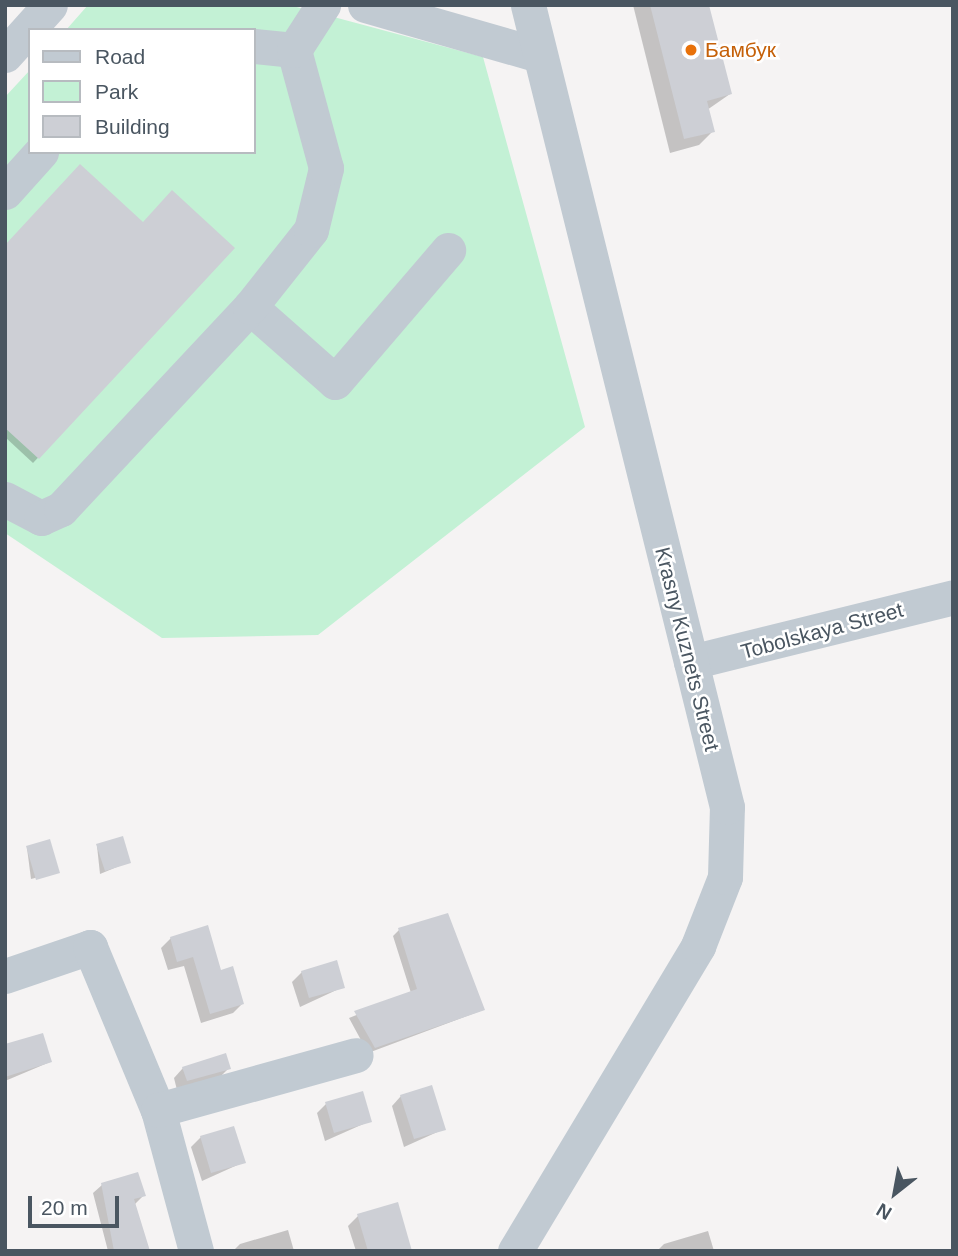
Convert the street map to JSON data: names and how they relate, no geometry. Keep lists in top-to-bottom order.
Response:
{
  "streets": {
    "street": ["Tobolskaya Street", "Krasny Kuznets Street"]
  },
  "crossings": [
    ["Tobolskaya Street", "Krasny Kuznets Street"]
  ],
  "places": ["Бамбук"],
  "legend": ["Road", "Park", "Building"],
  "scale_bar": "20 m",
  "north": "bottom left"
}
